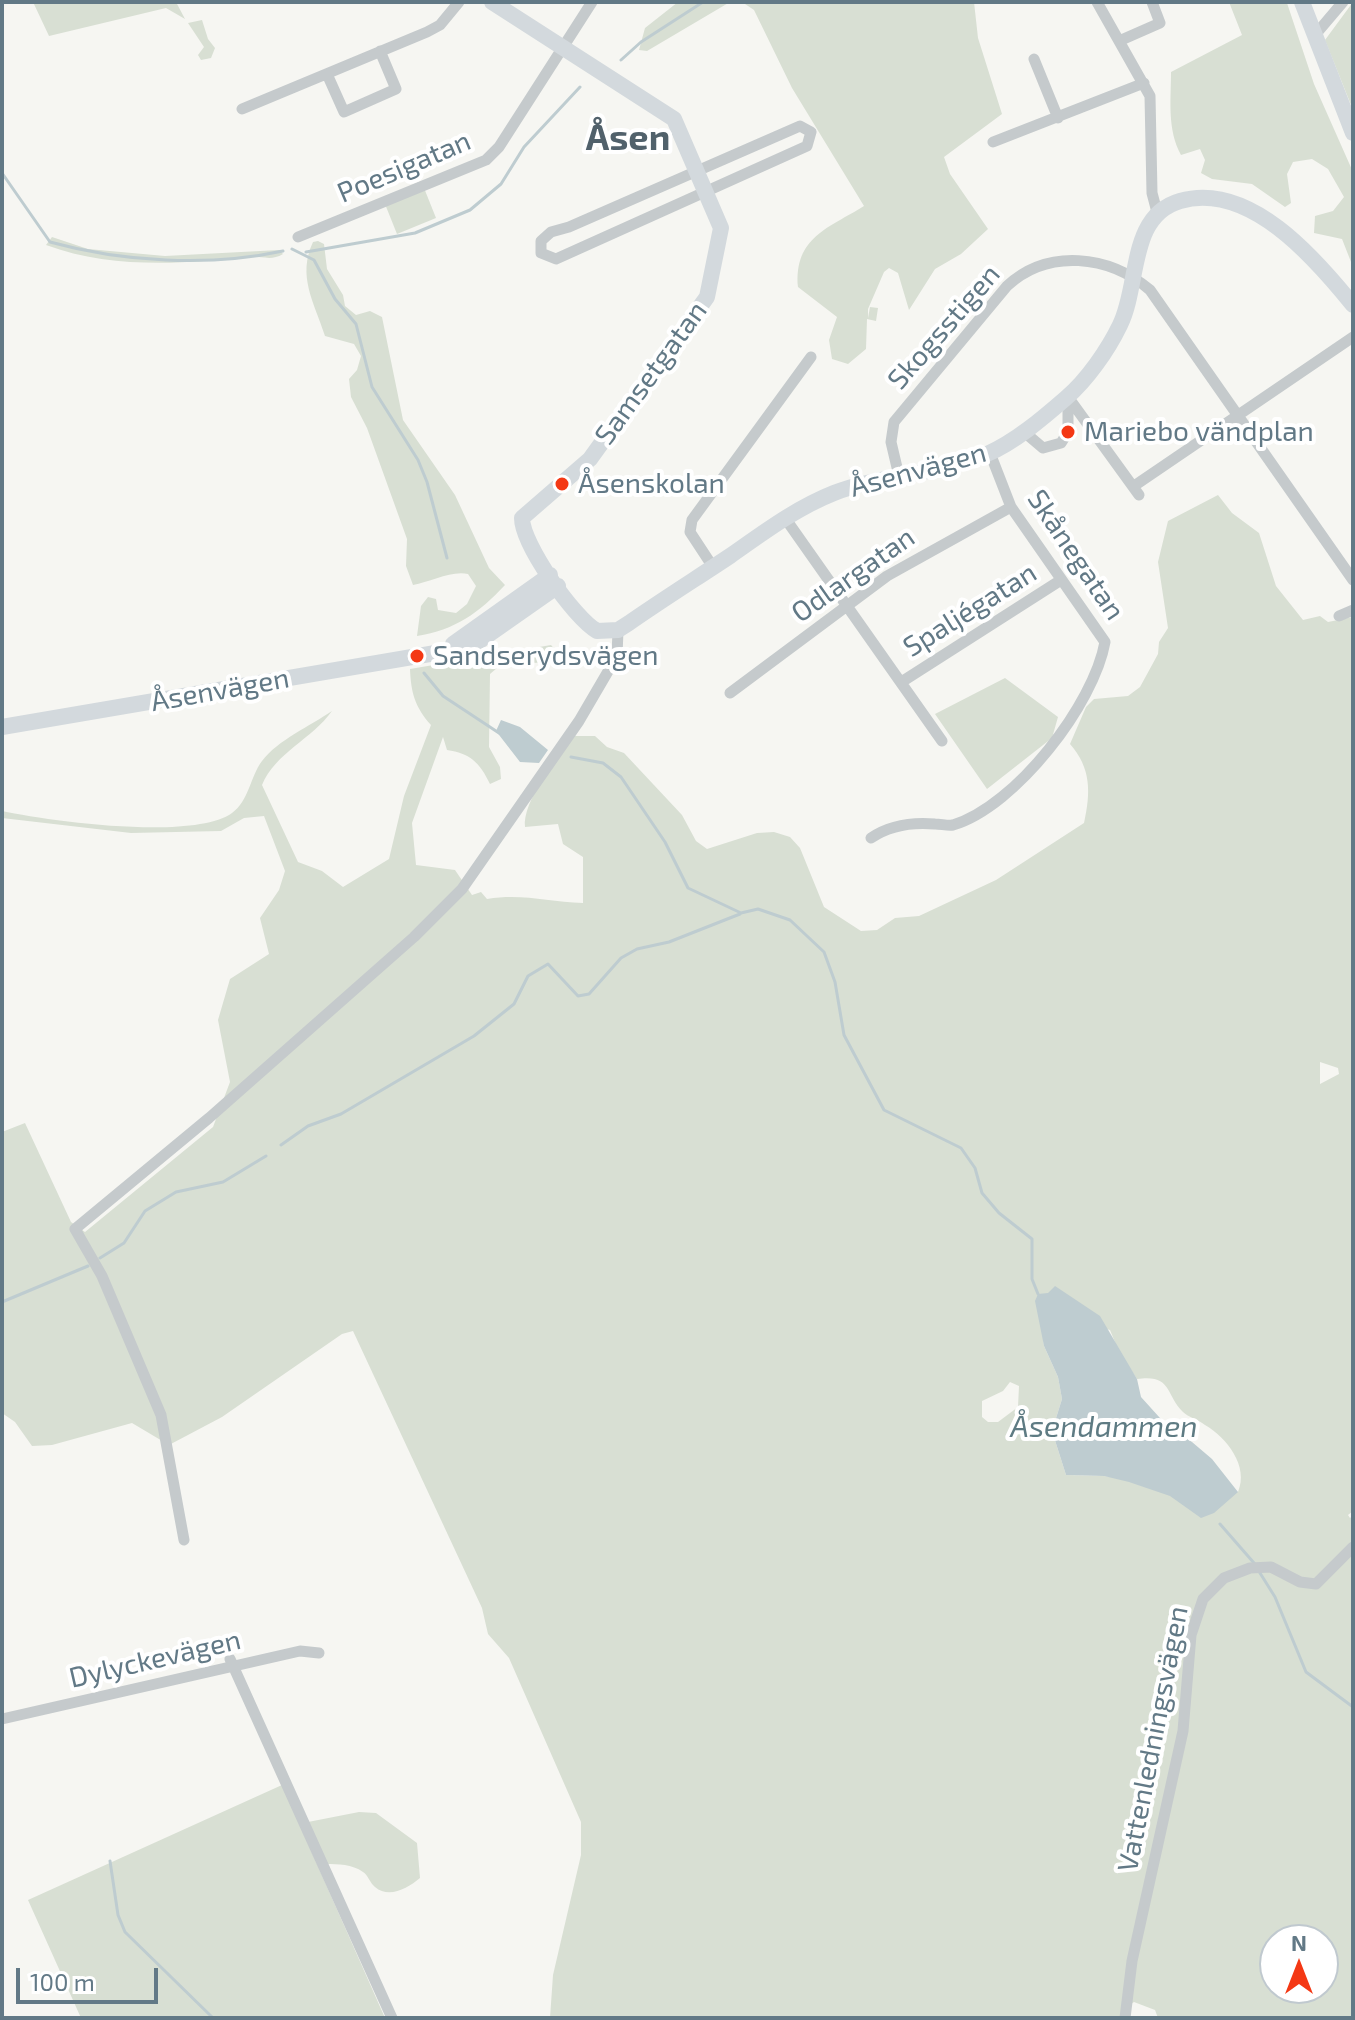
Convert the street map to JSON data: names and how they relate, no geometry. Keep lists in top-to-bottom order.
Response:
{
  "streets": {
    "street": [
      "Poesigatan",
      "Skogsstigen",
      "Samsetgatan",
      "Åsenvägen",
      "Skånegatan",
      "Odlargatan",
      "Spaljégatan",
      "Dylyckevägen",
      "Vattenledningsvägen"
    ]
  },
  "crossings": [
    ["Poesigatan", "Samsetgatan"],
    ["Skogsstigen", "Åsenvägen"],
    ["Samsetgatan", "Åsenvägen"],
    ["Åsenvägen", "Skånegatan"],
    ["Skånegatan", "Odlargatan"],
    ["Skånegatan", "Spaljégatan"]
  ],
  "districts": ["Åsen"],
  "water": ["Åsendammen"],
  "places": ["Mariebo vändplan", "Åsenskolan", "Sandserydsvägen"],
  "scale_bar": "100 m",
  "north": "top"
}
